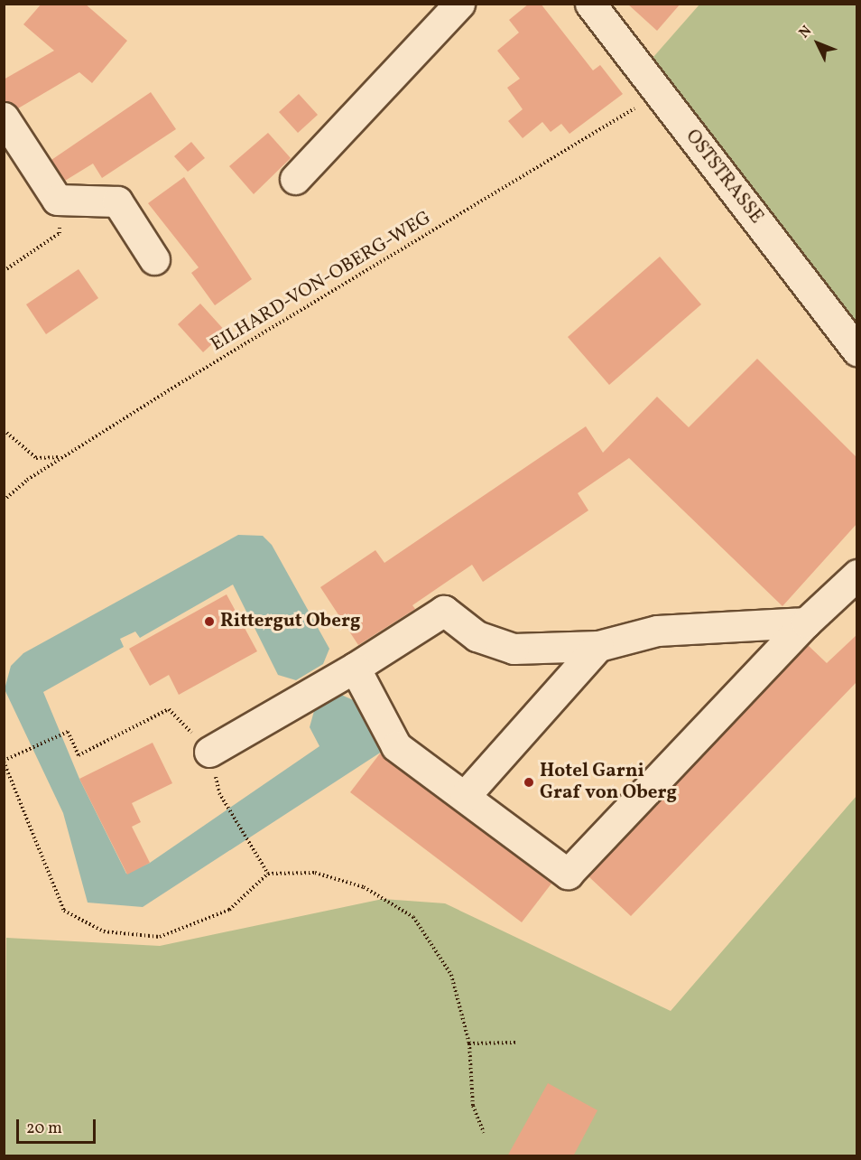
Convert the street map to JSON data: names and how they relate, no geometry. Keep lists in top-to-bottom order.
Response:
{
  "streets": {
    "street": ["OSTSTRASSE"],
    "path": ["EILHARD-VON-OBERG-WEG"]
  },
  "crossings": [
    ["OSTSTRASSE", "EILHARD-VON-OBERG-WEG"]
  ],
  "places": ["Rittergut Oberg", "Hotel Garni Graf von Oberg"],
  "scale_bar": "20 m",
  "north": "top left"
}
